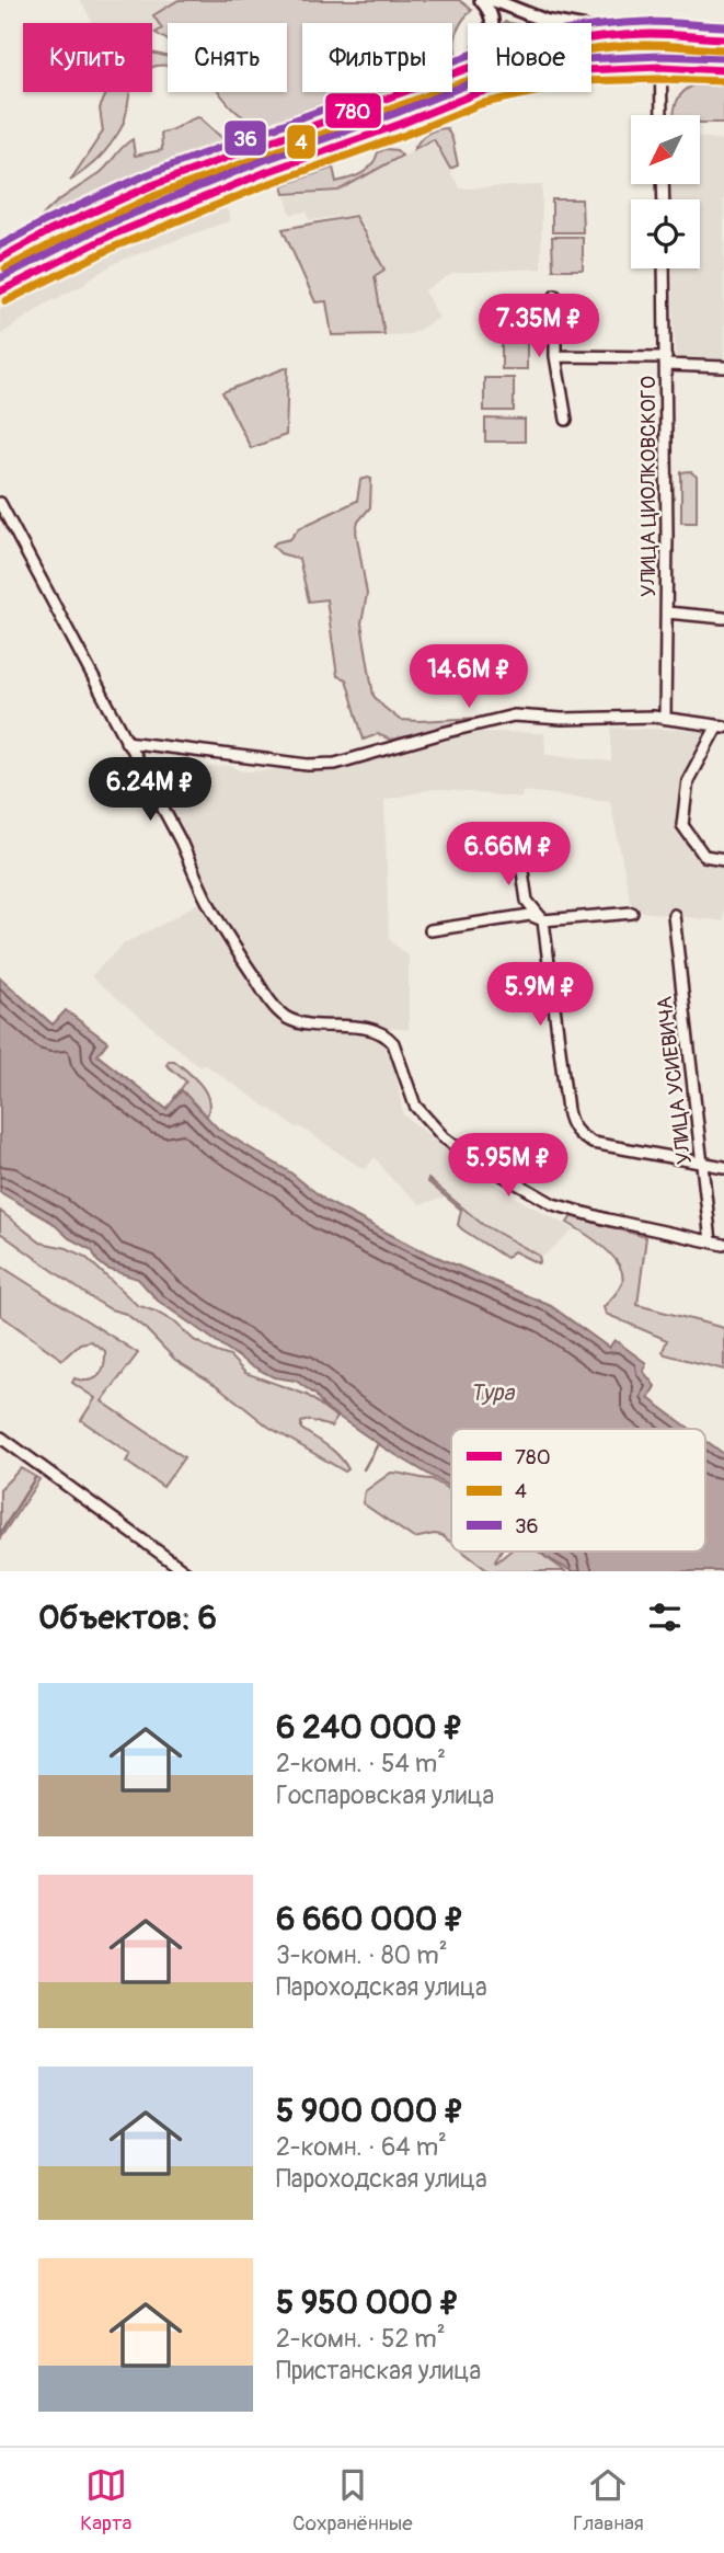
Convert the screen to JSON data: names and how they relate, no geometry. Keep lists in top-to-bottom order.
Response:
{
  "streets": {
    "street": ["УЛИЦА ЦИОЛКОВСКОГО", "УЛИЦА УСИЕВИЧА"]
  },
  "water": ["Тура"],
  "lines": ["transit line 36", "transit line 780", "transit line 4"],
  "legend": ["780", "4", "36"],
  "north": "bottom left",
  "page": {
    "chip": [
      "Купить",
      "Снять",
      "Фильтры",
      "Новое"
    ],
    "price": [
      "7.35M ₽",
      "14.6M ₽",
      "6.24M ₽",
      "6.66M ₽",
      "5.9M ₽",
      "5.95M ₽"
    ],
    "heading": "Объектов: 6",
    "list": [
      {
        "name": "6 240 000 ₽",
        "note": "2-комн. · 54 m² · Госпаровская улица"
      },
      {
        "name": "6 660 000 ₽",
        "note": "3-комн. · 80 m² · Пароходская улица"
      },
      {
        "name": "5 900 000 ₽",
        "note": "2-комн. · 64 m² · Пароходская улица"
      },
      {
        "name": "5 950 000 ₽",
        "note": "2-комн. · 52 m² · Пристанская улица"
      }
    ],
    "tabs": ["Карта", "Сохранённые", "Главная"]
  }
}
